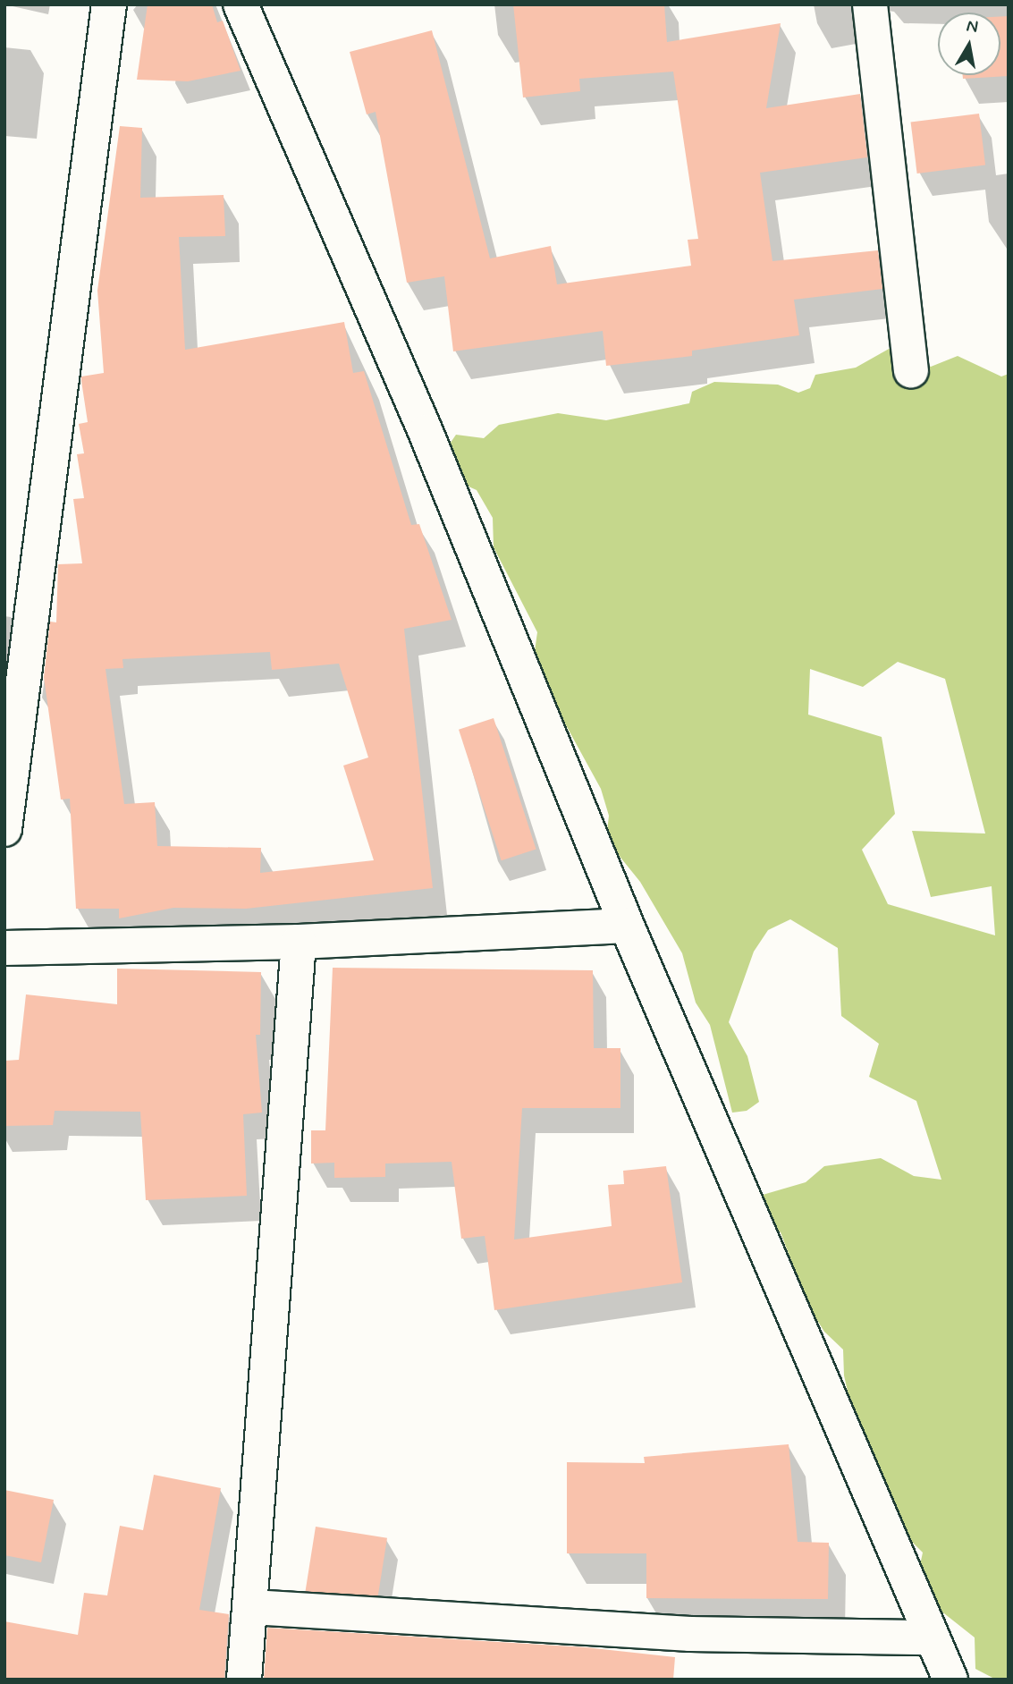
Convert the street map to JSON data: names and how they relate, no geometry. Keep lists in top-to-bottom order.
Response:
{
  "north": "top"
}
